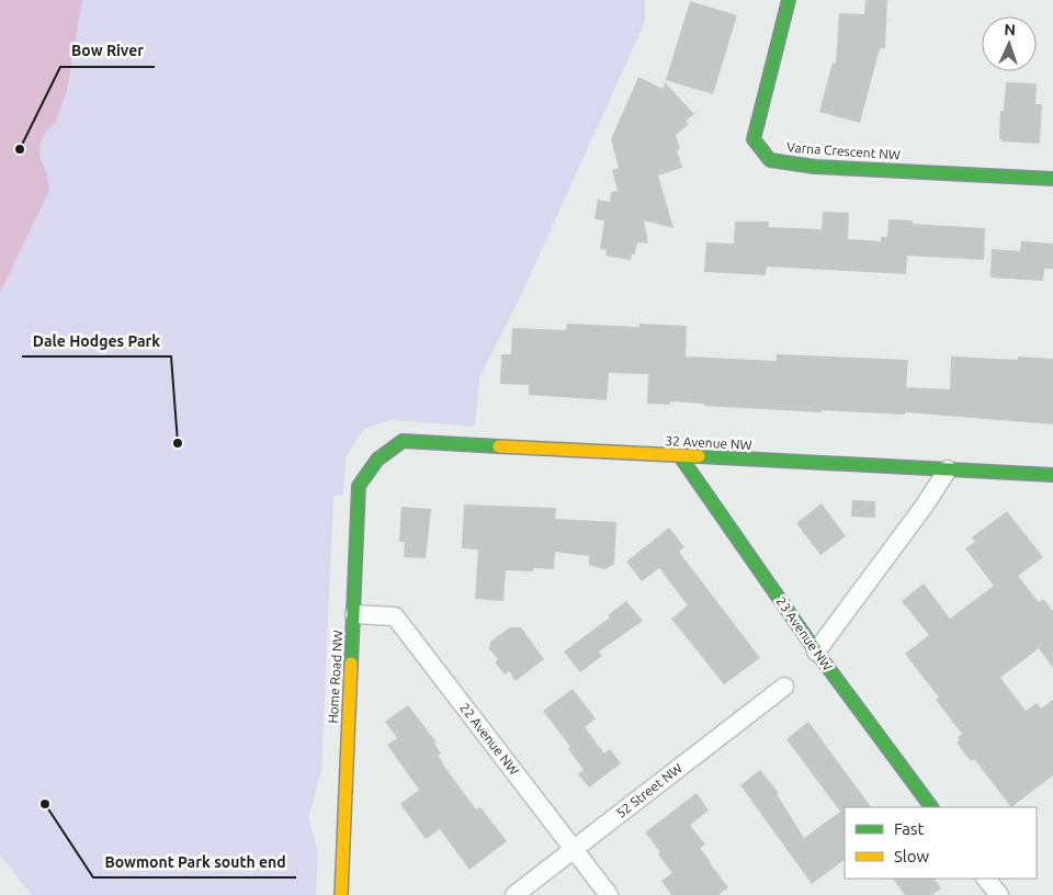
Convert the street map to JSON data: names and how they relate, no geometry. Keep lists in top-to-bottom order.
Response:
{
  "streets": {
    "street": [
      "Varna Crescent NW",
      "32 Avenue NW",
      "23 Avenue NW",
      "Home Road NW",
      "22 Avenue NW",
      "52 Street NW"
    ]
  },
  "crossings": [
    ["32 Avenue NW", "23 Avenue NW"],
    ["32 Avenue NW", "Home Road NW"],
    ["Home Road NW", "22 Avenue NW"],
    ["22 Avenue NW", "52 Street NW"]
  ],
  "places": ["Bow River", "Dale Hodges Park", "Bowmont Park south end"],
  "legend": ["Fast", "Slow"],
  "north": "top"
}
